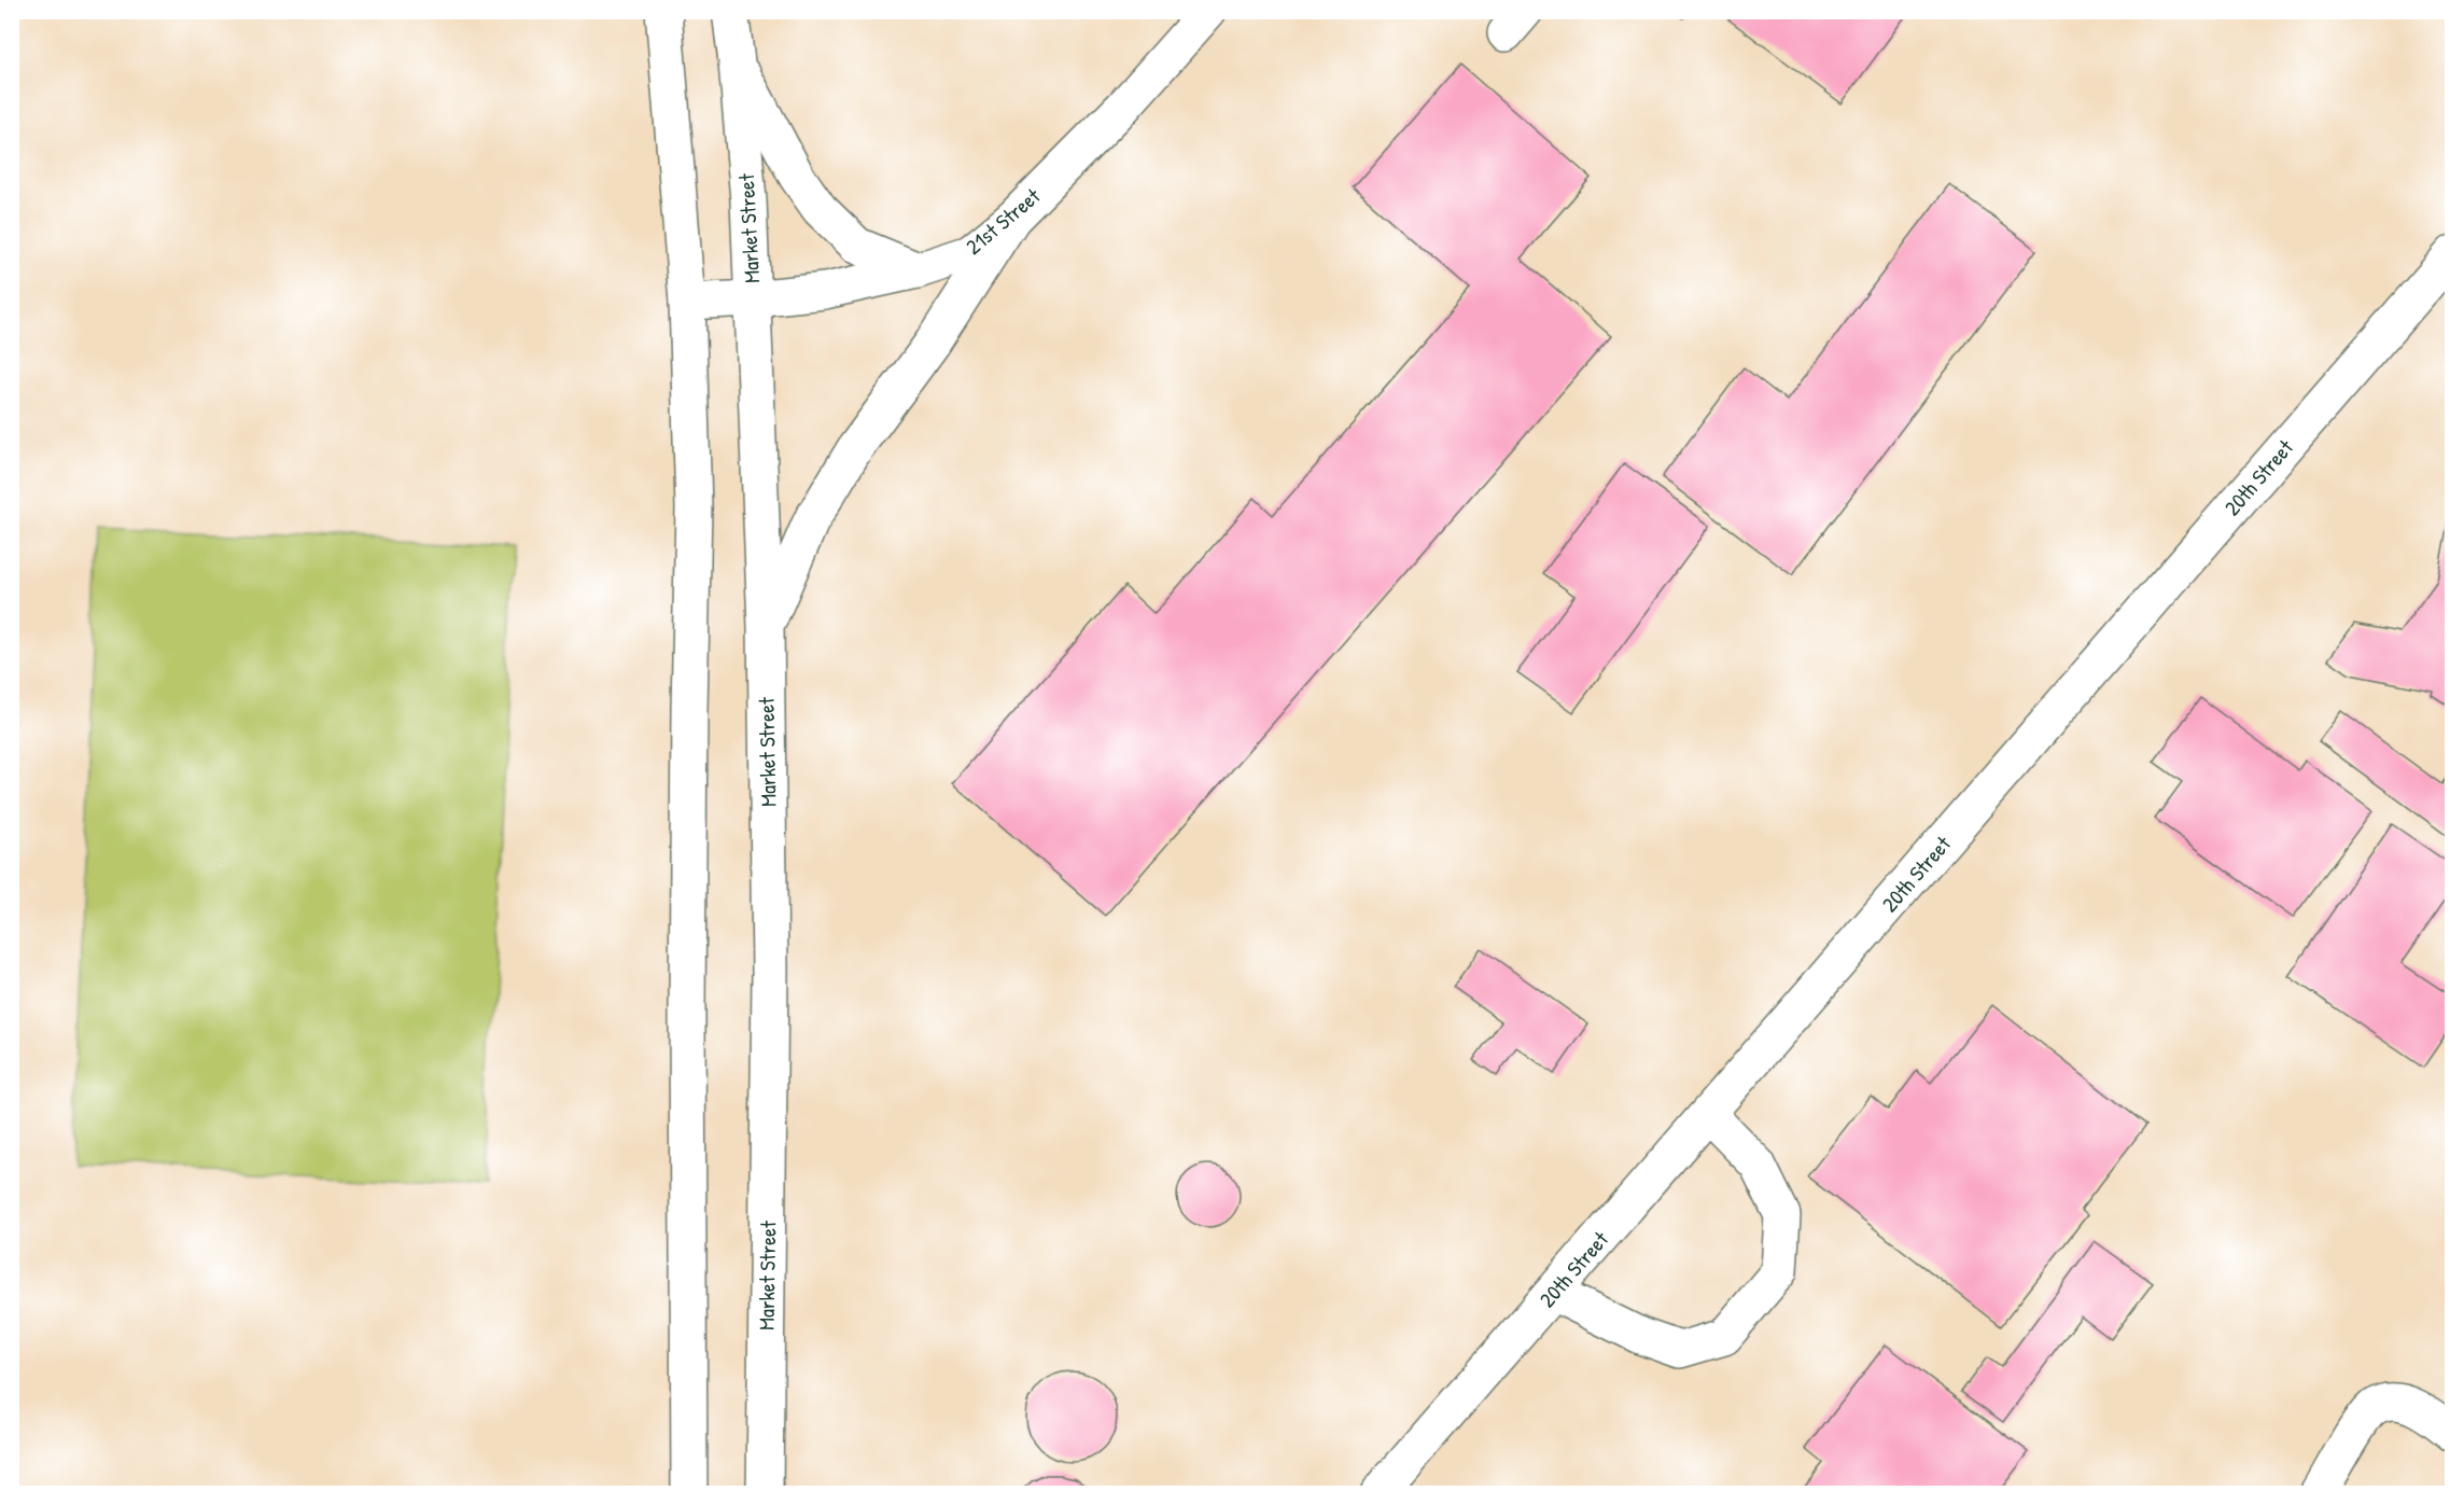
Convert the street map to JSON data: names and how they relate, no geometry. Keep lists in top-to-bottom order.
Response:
{
  "streets": {
    "main road": ["21st Street", "Market Street", "20th Street"]
  },
  "crossings": [
    ["21st Street", "Market Street"]
  ]
}
